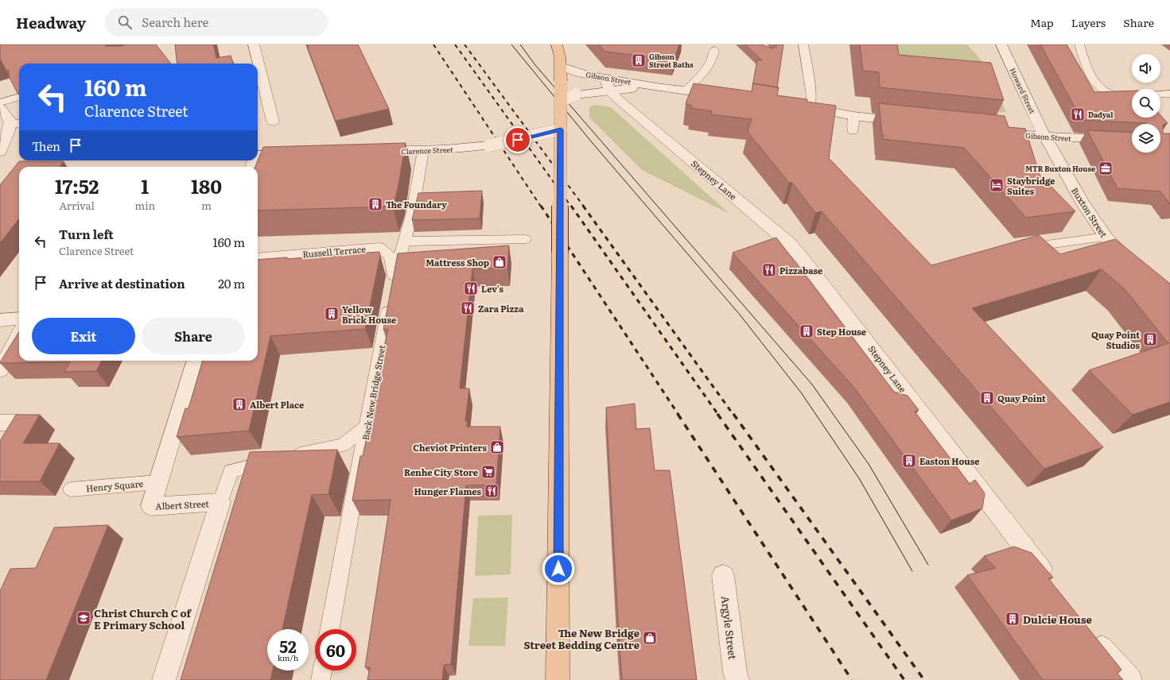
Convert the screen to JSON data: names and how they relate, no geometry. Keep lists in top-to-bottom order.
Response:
{
  "streets": {
    "street": [
      "Gibson Street",
      "Howard Street",
      "Clarence Street",
      "Stepney Lane",
      "Buxton Street",
      "Albert Street",
      "Argyle Street"
    ],
    "lane": ["Russell Terrace", "Back New Bridge Street", "Henry Square"]
  },
  "crossings": [
    ["Gibson Street", "Howard Street"],
    ["Gibson Street", "Stepney Lane"],
    ["Gibson Street", "Buxton Street"],
    ["Howard Street", "Buxton Street"],
    ["Clarence Street", "Back New Bridge Street"],
    ["Russell Terrace", "Back New Bridge Street"],
    ["Henry Square", "Albert Street"]
  ],
  "places": {
    "building": [
      "Gibson Street Baths",
      "The Foundary",
      "Yellow Brick House",
      "Step House",
      "Quay Point Studios",
      "Quay Point",
      "Albert Place",
      "Easton House",
      "Dulcie House"
    ],
    "restaurant": [
      "Dadyal",
      "Pizzabase",
      "Lev's",
      "Zara Pizza",
      "Hunger Flames"
    ],
    "office": ["MTR Buxton House"],
    "hotel": ["Staybridge Suites"],
    "shop": ["Mattress Shop", "Cheviot Printers", "The New Bridge Street Bedding Centre"],
    "supermarket": ["Renhe City Store"],
    "school or university": ["Christ Church C of E Primary School"]
  },
  "page": {
    "header": "Headway",
    "search": "Search here",
    "nav": ["Map", "Layers", "Share"],
    "turn": ["160 m", "Clarence Street"],
    "then": "Then",
    "eta": [
      "17:52",
      "Arrival",
      "1",
      "min",
      "180",
      "m"
    ],
    "list": [
      {
        "name": "Turn left",
        "note": "Clarence Street",
        "value": "160 m"
      },
      {
        "name": "Arrive at destination",
        "value": "20 m"
      }
    ],
    "buttons": ["Exit", "Share"],
    "speed": "52 km/h",
    "limit": "60"
  }
}
